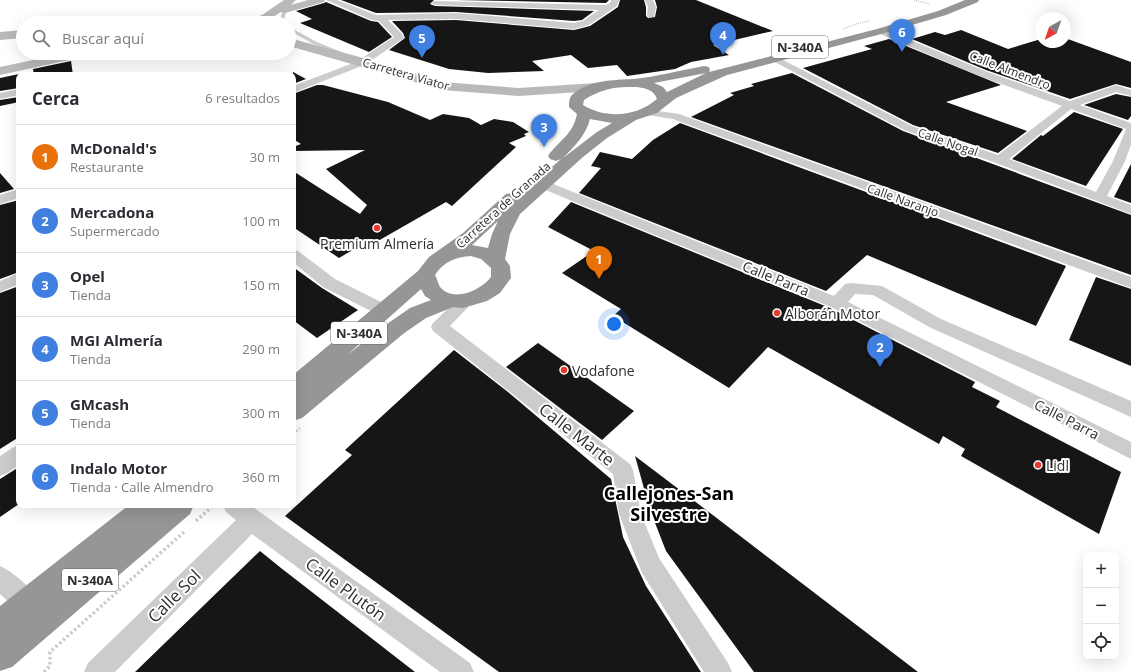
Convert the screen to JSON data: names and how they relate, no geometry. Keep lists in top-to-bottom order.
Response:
{
  "streets": {
    "highway": ["N-340A", "Carretera de Granada"],
    "main road": ["Carretera Viator"],
    "street": [
      "Calle Almendro",
      "Calle Nogal",
      "Calle Naranjo",
      "Calle Parra",
      "Calle Marte",
      "Calle Plutón",
      "Calle Sol"
    ]
  },
  "crossings": [
    ["N-340A", "Calle Almendro"],
    ["N-340A", "Carretera Viator"],
    ["N-340A", "Calle Nogal"],
    ["N-340A", "Calle Naranjo"],
    ["N-340A", "Carretera de Granada"],
    ["N-340A", "Calle Marte"],
    ["Calle Naranjo", "Carretera de Granada"],
    ["Carretera de Granada", "Calle Parra"],
    ["Carretera de Granada", "Calle Marte"],
    ["Calle Plutón", "Calle Sol"]
  ],
  "districts": ["Callejones-San Silvestre"],
  "places": [
    "Premium Almería",
    "Alborán Motor",
    "Vodafone",
    "Lidl"
  ],
  "north": "bottom left",
  "page": {
    "search": "Buscar aquí",
    "pins": [
      "6",
      "4",
      "5",
      "3",
      "1",
      "2"
    ],
    "heading": ["Cerca", "6 resultados"],
    "list": [
      {
        "mark": "1",
        "name": "McDonald's",
        "note": "Restaurante",
        "value": "30 m"
      },
      {
        "mark": "2",
        "name": "Mercadona",
        "note": "Supermercado",
        "value": "100 m"
      },
      {
        "mark": "3",
        "name": "Opel",
        "note": "Tienda",
        "value": "150 m"
      },
      {
        "mark": "4",
        "name": "MGI Almería",
        "note": "Tienda",
        "value": "290 m"
      },
      {
        "mark": "5",
        "name": "GMcash",
        "note": "Tienda",
        "value": "300 m"
      },
      {
        "mark": "6",
        "name": "Indalo Motor",
        "note": "Tienda · Calle Almendro",
        "value": "360 m"
      }
    ],
    "map_buttons": ["+", "−"]
  }
}
